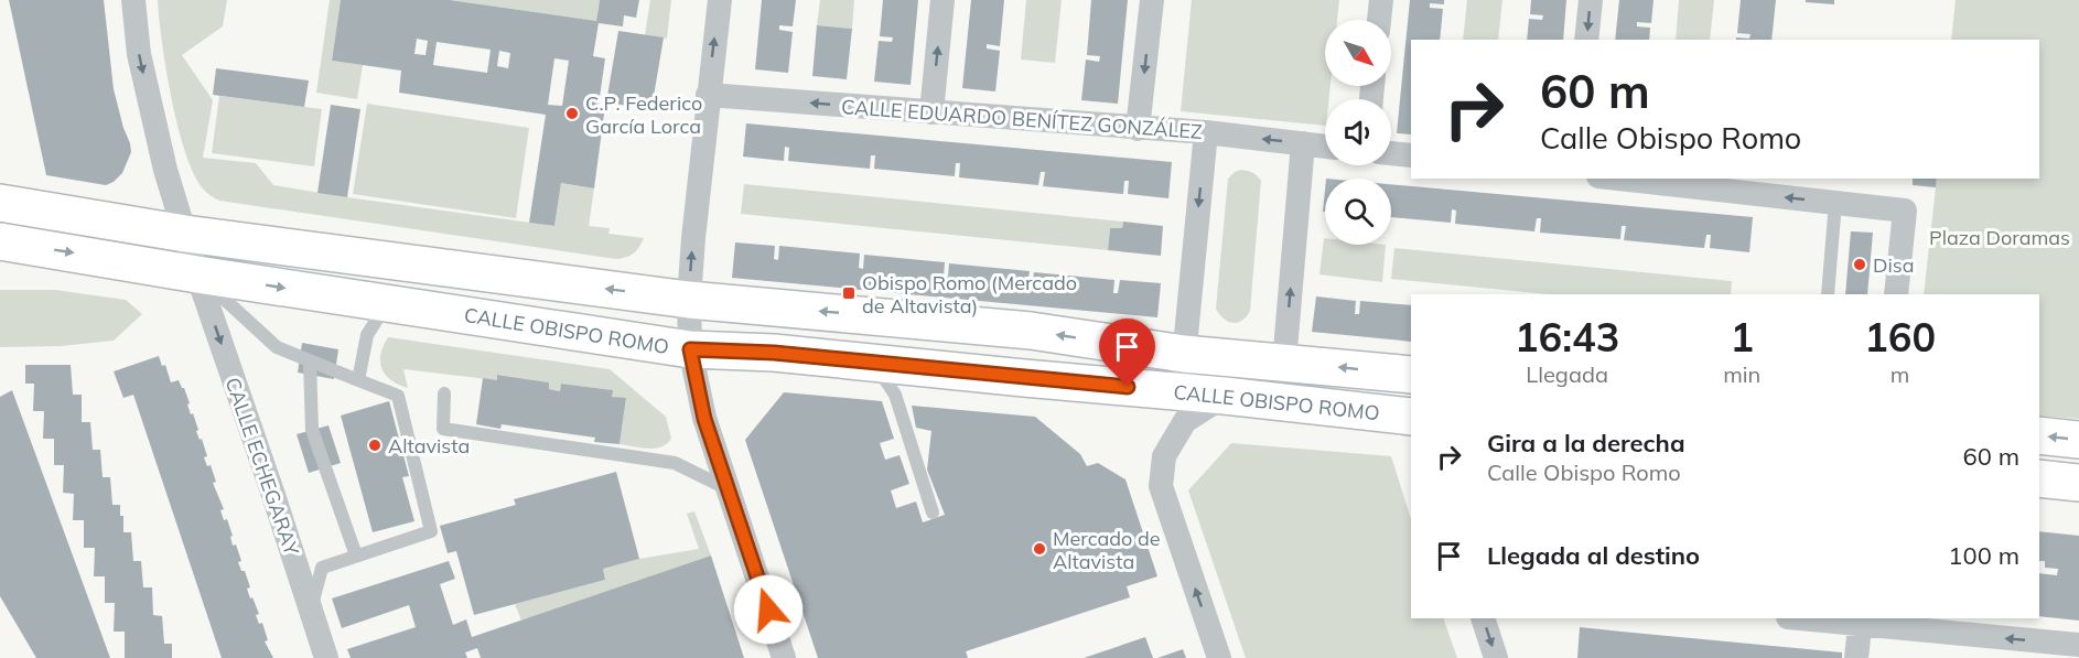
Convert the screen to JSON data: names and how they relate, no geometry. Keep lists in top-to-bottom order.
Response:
{
  "streets": {
    "street": ["CALLE EDUARDO BENÍTEZ GONZÁLEZ", "CALLE OBISPO ROMO", "CALLE ECHEGARAY"]
  },
  "crossings": [
    ["CALLE OBISPO ROMO", "CALLE ECHEGARAY"]
  ],
  "one_way": ["CALLE EDUARDO BENÍTEZ GONZÁLEZ", "CALLE ECHEGARAY"],
  "parks": ["Plaza Doramas"],
  "places": {
    "other": [
      "C.P. Federico García Lorca",
      "Disa",
      "Altavista",
      "Mercado de Altavista"
    ],
    "transit": ["Obispo Romo (Mercado de Altavista)"]
  },
  "north": "bottom right",
  "page": {
    "turn": ["60 m", "Calle Obispo Romo"],
    "eta": [
      "16:43",
      "Llegada",
      "1",
      "min",
      "160",
      "m"
    ],
    "list": [
      {
        "name": "Gira a la derecha",
        "note": "Calle Obispo Romo",
        "value": "60 m"
      },
      {
        "name": "Llegada al destino",
        "value": "100 m"
      }
    ]
  }
}
